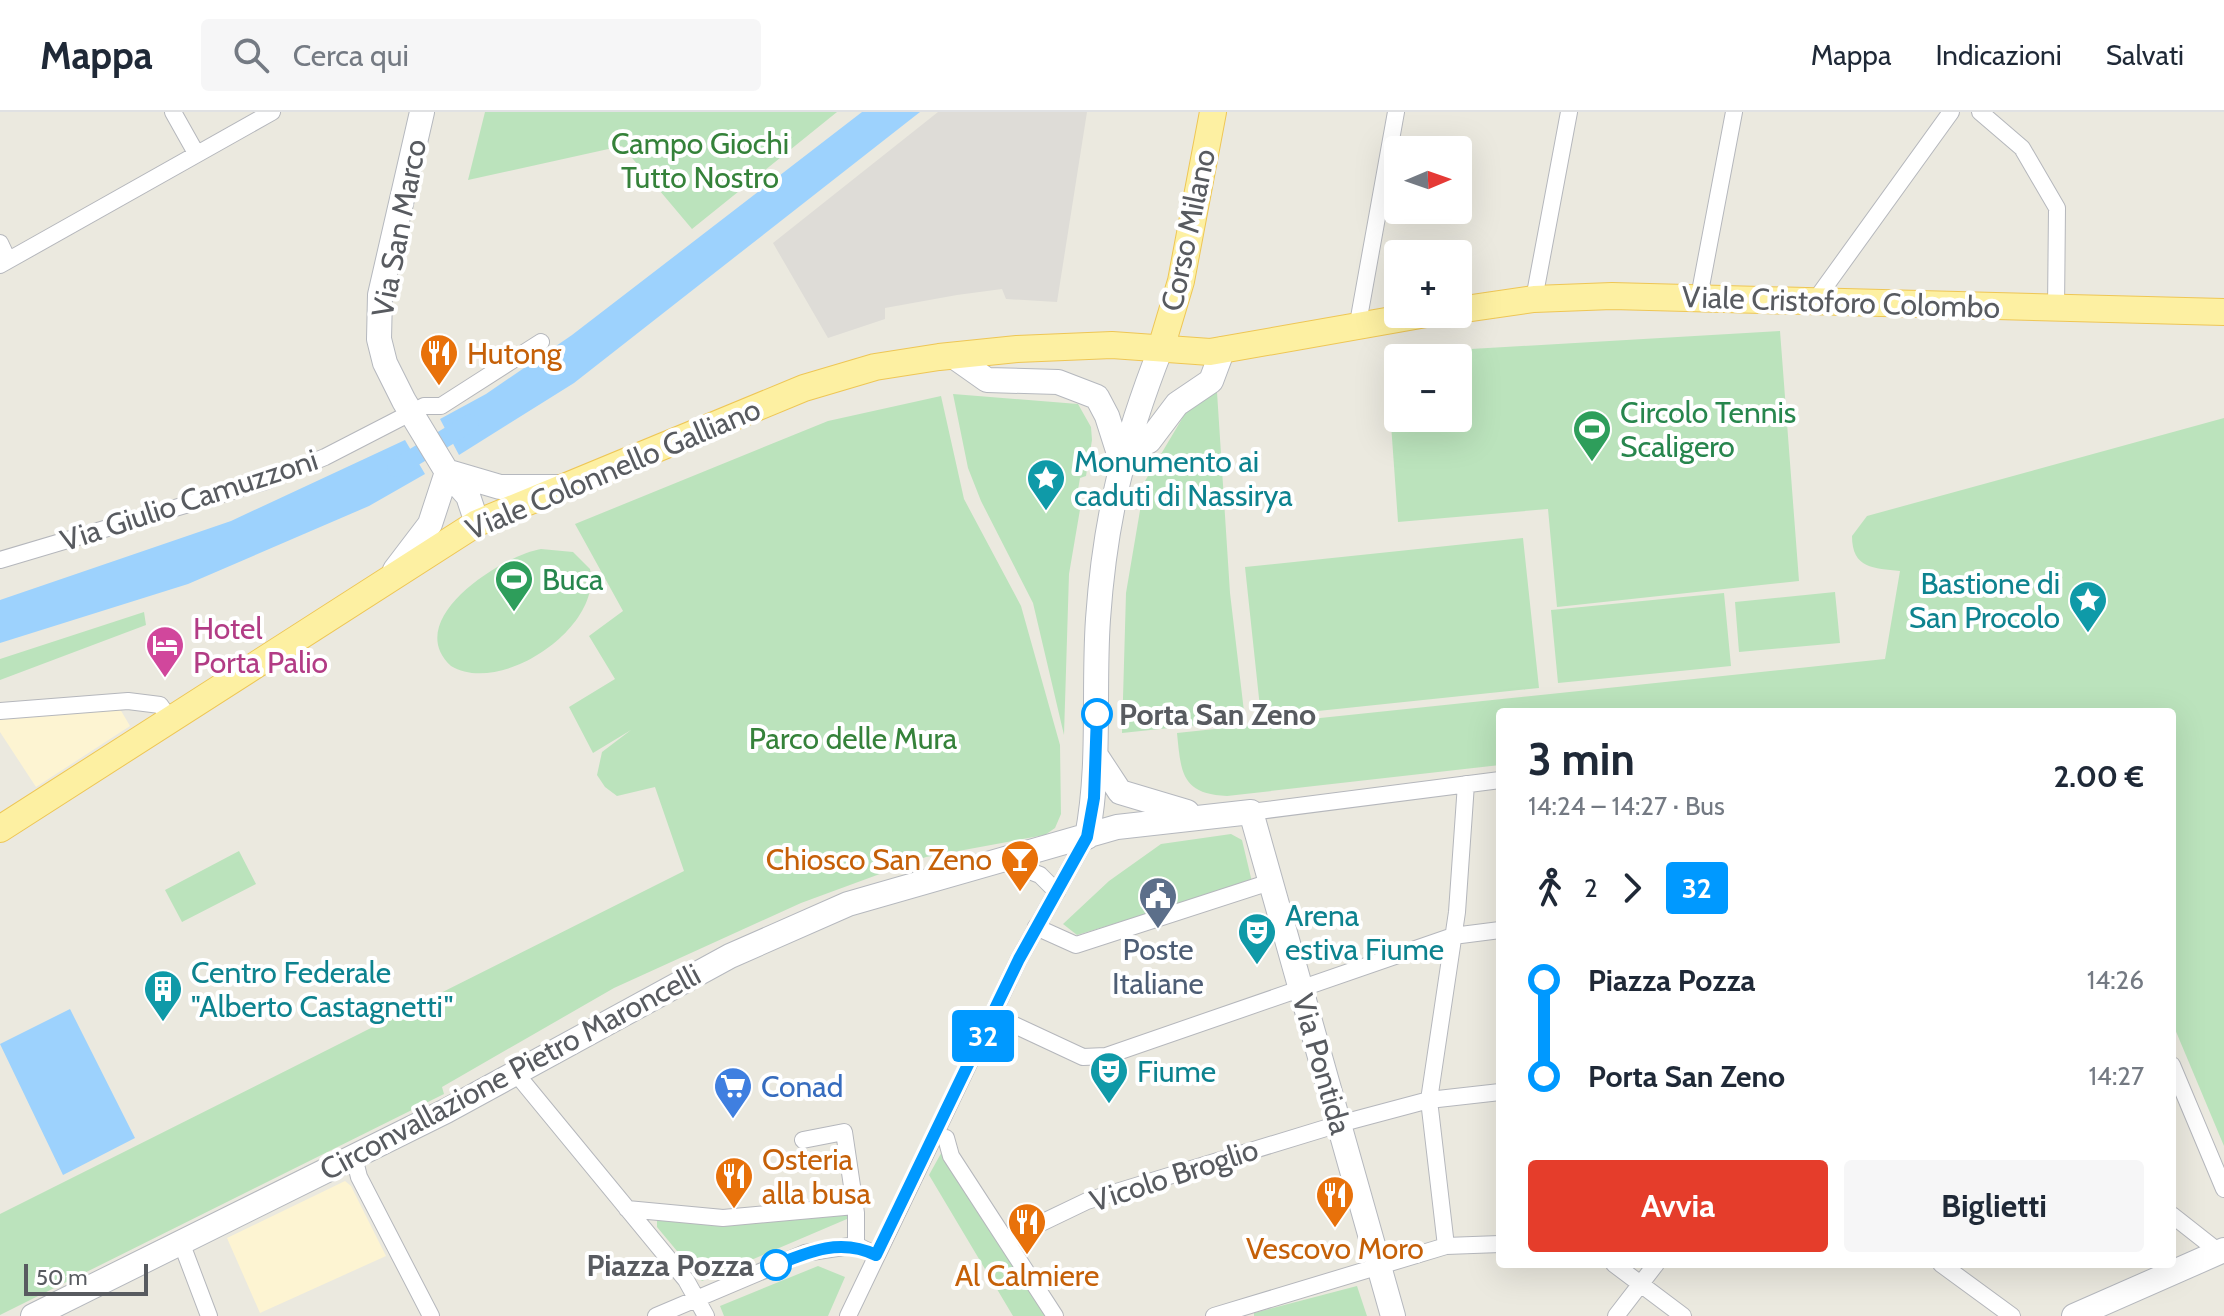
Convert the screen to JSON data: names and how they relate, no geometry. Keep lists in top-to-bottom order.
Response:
{
  "streets": {
    "main road": ["Corso Milano", "Viale Cristoforo Colombo", "Viale Colonnello Galliano"],
    "street": [
      "Via San Marco",
      "Via Giulio Camuzzoni",
      "Via Pontida",
      "Circonvallazione Pietro Maroncelli",
      "Vicolo Broglio"
    ]
  },
  "crossings": [
    ["Via San Marco", "Viale Colonnello Galliano"],
    ["Via San Marco", "Via Giulio Camuzzoni"],
    ["Corso Milano", "Viale Colonnello Galliano"],
    ["Via Pontida", "Circonvallazione Pietro Maroncelli"],
    ["Via Pontida", "Vicolo Broglio"]
  ],
  "parks": ["Campo Giochi Tutto Nostro", "Parco delle Mura"],
  "places": {
    "restaurant": [
      "Hutong",
      "Osteria alla busa",
      "Vescovo Moro",
      "Al Calmiere"
    ],
    "sports": ["Circolo Tennis Scaligero", "Buca"],
    "place": ["Monumento ai caduti di Nassirya", "Bastione di San Procolo"],
    "hotel": ["Hotel Porta Palio"],
    "other": ["Porta San Zeno", "Piazza Pozza"],
    "bar": ["Chiosco San Zeno"],
    "public building": ["Poste Italiane"],
    "theatre": ["Arena estiva Fiume", "Fiume"],
    "building": ["Centro Federale \"Alberto Castagnetti\""],
    "supermarket": ["Conad"]
  },
  "lines": ["bus line 32"],
  "scale_bar": "50 m",
  "north": "right",
  "page": {
    "header": "Mappa",
    "search": "Cerca qui",
    "nav": ["Mappa", "Indicazioni", "Salvati"],
    "on_map": "32",
    "map_buttons": ["+", "−"],
    "heading": ["3 min", "14:24 – 14:27 · Bus", "2.00 €"],
    "legs": ["2", "32"],
    "list": [
      {
        "name": "Piazza Pozza",
        "value": "14:26"
      },
      {
        "name": "Porta San Zeno",
        "value": "14:27"
      }
    ],
    "buttons": ["Avvia", "Biglietti"],
    "scale": "50 m"
  }
}
